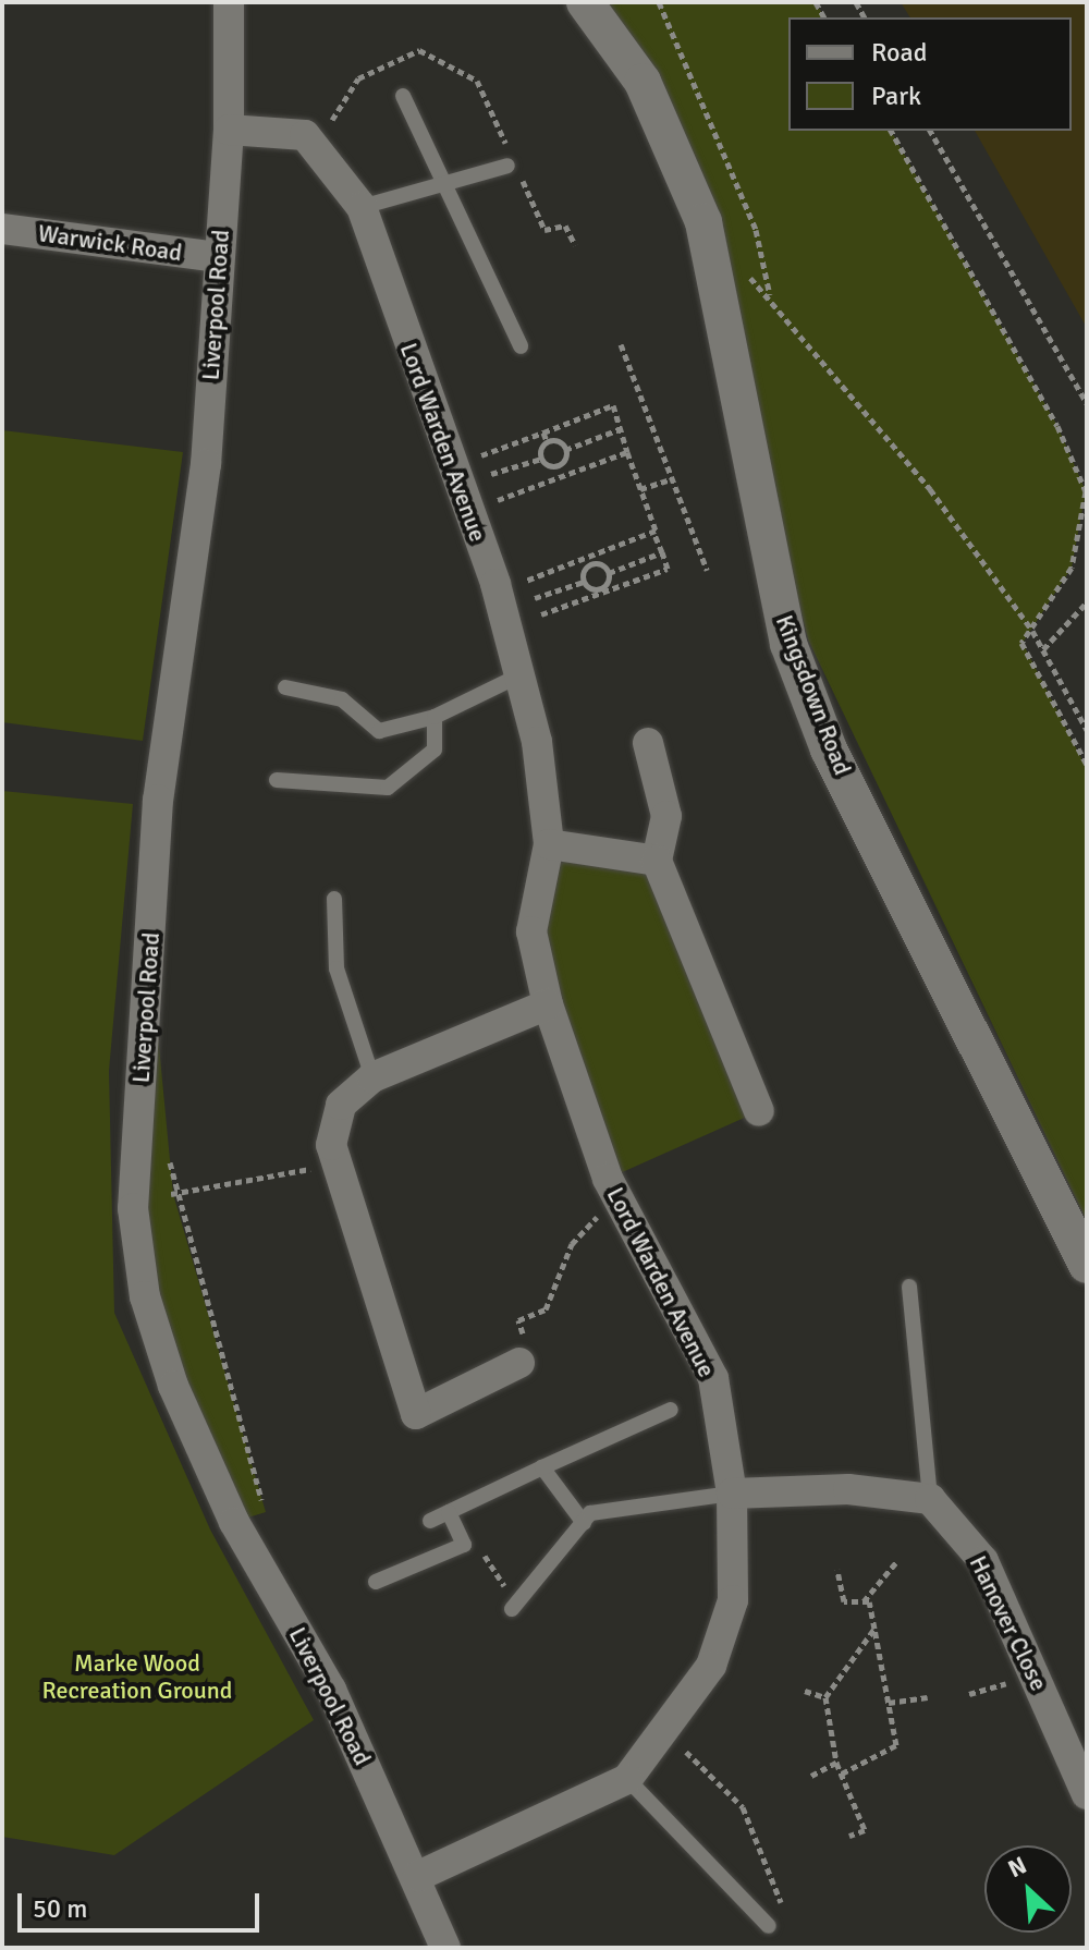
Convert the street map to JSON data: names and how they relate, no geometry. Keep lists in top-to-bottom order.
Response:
{
  "streets": {
    "street": [
      "Warwick Road",
      "Liverpool Road",
      "Lord Warden Avenue",
      "Kingsdown Road",
      "Hanover Close"
    ]
  },
  "crossings": [
    ["Warwick Road", "Liverpool Road"],
    ["Liverpool Road", "Lord Warden Avenue"]
  ],
  "parks": ["Marke Wood Recreation Ground"],
  "legend": ["Road", "Park"],
  "scale_bar": "50 m",
  "north": "top left"
}
